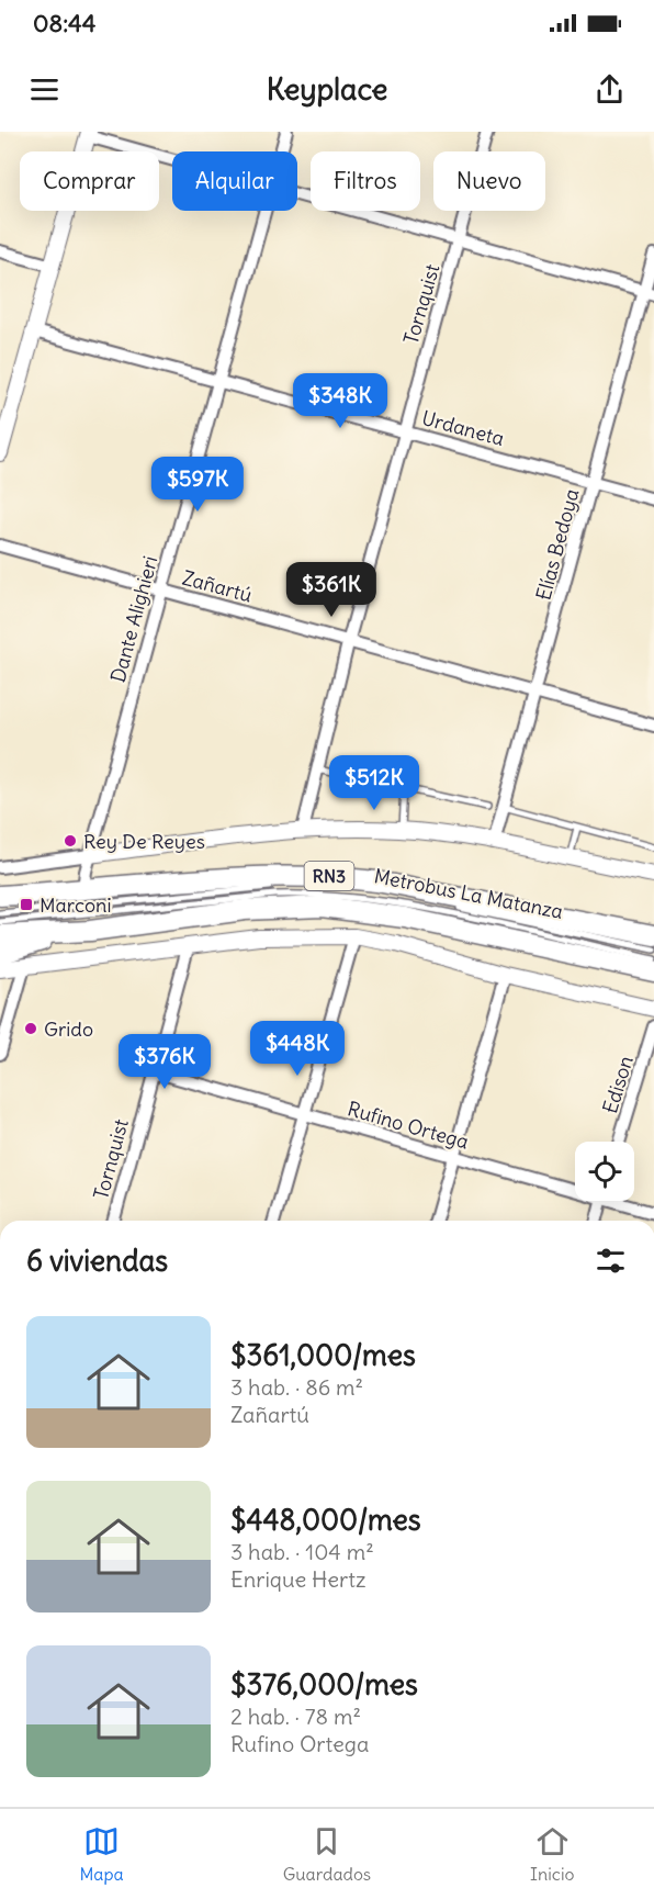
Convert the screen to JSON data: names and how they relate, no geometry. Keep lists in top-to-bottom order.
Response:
{
  "streets": {
    "highway": ["RN3"],
    "street": [
      "Tornquist",
      "Urdaneta",
      "Elías Bedoya",
      "Zañartú",
      "Dante Alighieri",
      "Edison",
      "Rufino Ortega"
    ],
    "lane": ["Metrobus La Matanza"]
  },
  "crossings": [
    ["Tornquist", "Urdaneta"],
    ["Tornquist", "Zañartú"],
    ["Tornquist", "Rufino Ortega"],
    ["Urdaneta", "Elías Bedoya"],
    ["Urdaneta", "Dante Alighieri"],
    ["Elías Bedoya", "Zañartú"],
    ["Zañartú", "Dante Alighieri"],
    ["Dante Alighieri", "RN3"],
    ["RN3", "Metrobus La Matanza"]
  ],
  "places": {
    "other": ["Rey De Reyes", "Grido"],
    "transit": ["Marconi"]
  },
  "page": {
    "status": "08:44",
    "header": "Keyplace",
    "chip": [
      "Comprar",
      "Alquilar",
      "Filtros",
      "Nuevo"
    ],
    "price": [
      "$348K",
      "$597K",
      "$361K",
      "$512K",
      "$448K",
      "$376K"
    ],
    "heading": "6 viviendas",
    "list": [
      {
        "name": "$361,000/mes",
        "note": "3 hab. · 86 m² · Zañartú"
      },
      {
        "name": "$448,000/mes",
        "note": "3 hab. · 104 m² · Enrique Hertz"
      },
      {
        "name": "$376,000/mes",
        "note": "2 hab. · 78 m² · Rufino Ortega"
      }
    ],
    "tabs": ["Mapa", "Guardados", "Inicio"]
  }
}
